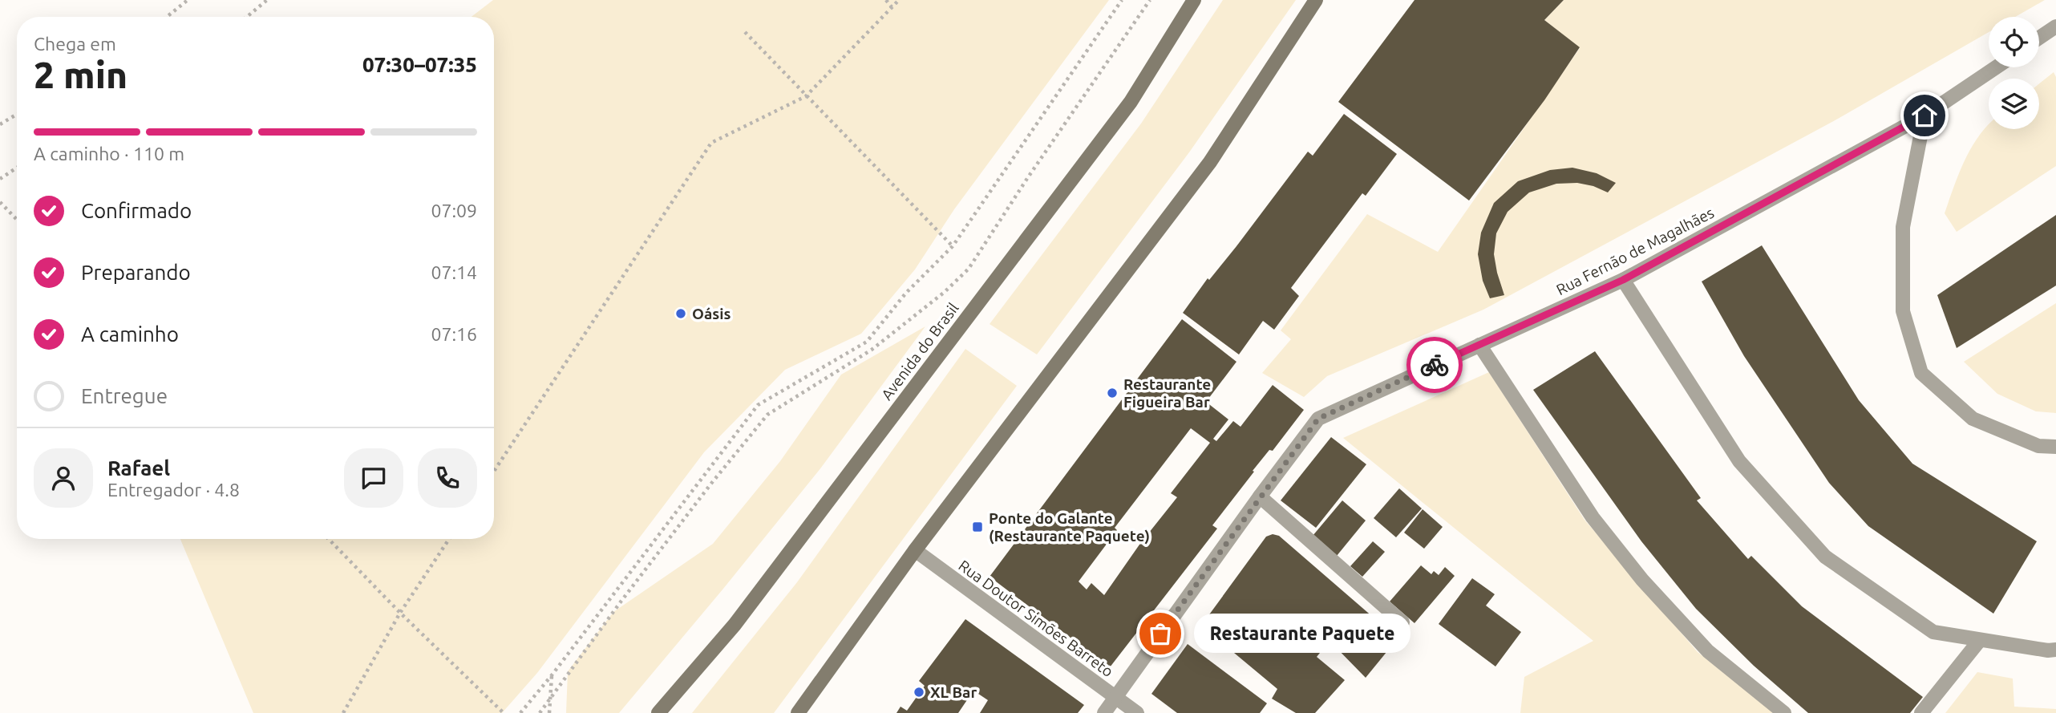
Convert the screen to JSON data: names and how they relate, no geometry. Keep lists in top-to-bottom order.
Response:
{
  "streets": {
    "main road": ["Avenida do Brasil"],
    "street": ["Rua Fernão de Magalhães", "Rua Doutor Simões Barreto"]
  },
  "crossings": [
    ["Rua Fernão de Magalhães", "Rua Doutor Simões Barreto"]
  ],
  "places": {
    "other": [
      "Oásis",
      "Restaurante Figueira Bar",
      "Restaurante Paquete",
      "XL Bar"
    ],
    "transit": ["Ponte do Galante (Restaurante Paquete)"]
  },
  "page": {
    "heading": ["2 min", "Chega em", "07:30–07:35"],
    "panel": ["Rafael", "Entregador · 4.8"],
    "bar": "A caminho · 110 m",
    "list": [
      ["Confirmado", "07:09"],
      ["Preparando", "07:14"],
      ["A caminho", "07:16"],
      "Entregue"
    ],
    "bubble": "Restaurante Paquete"
  }
}
